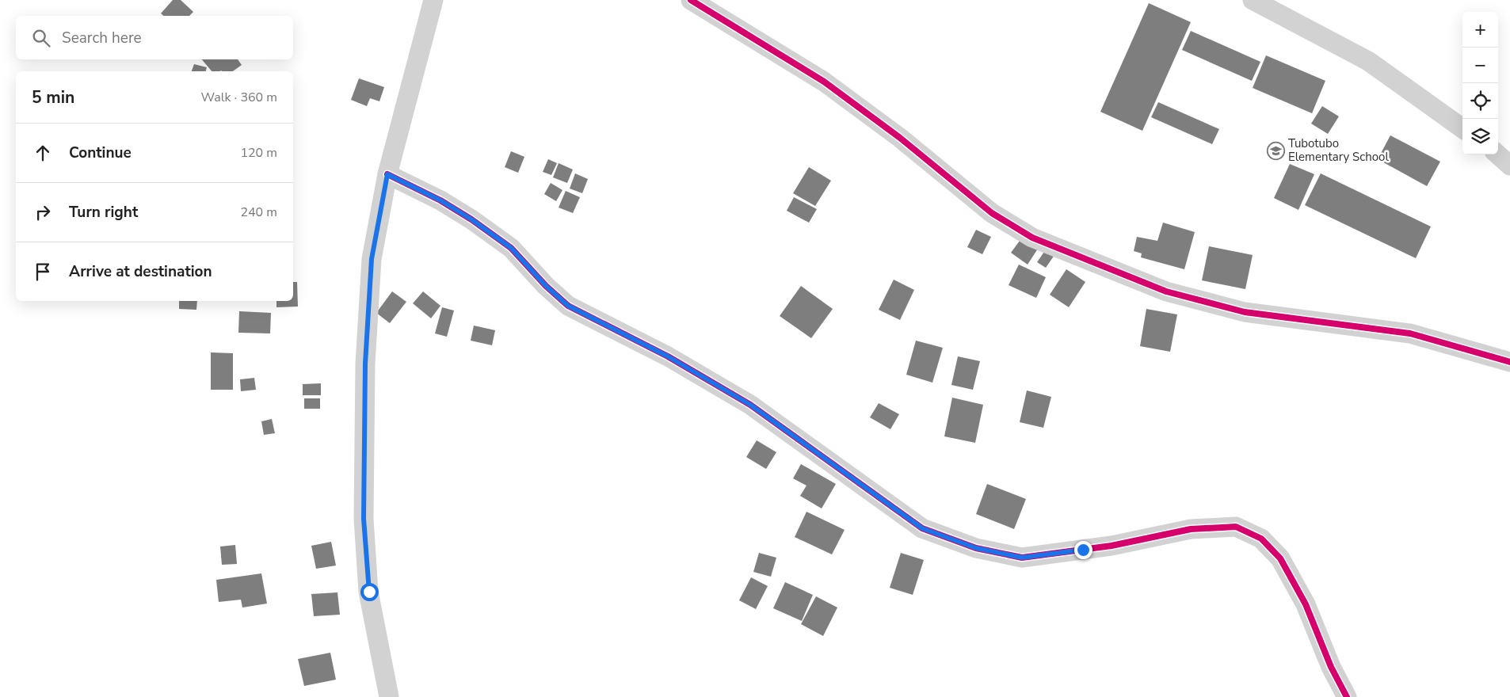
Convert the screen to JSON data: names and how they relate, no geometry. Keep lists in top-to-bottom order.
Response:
{
  "places": {
    "school or university": ["Tubotubo Elementary School"]
  },
  "page": {
    "map_buttons": ["+", "−"],
    "search": "Search here",
    "heading": ["5 min", "Walk · 360 m"],
    "list": [
      ["Continue", "120 m"],
      ["Turn right", "240 m"],
      "Arrive at destination"
    ]
  }
}
